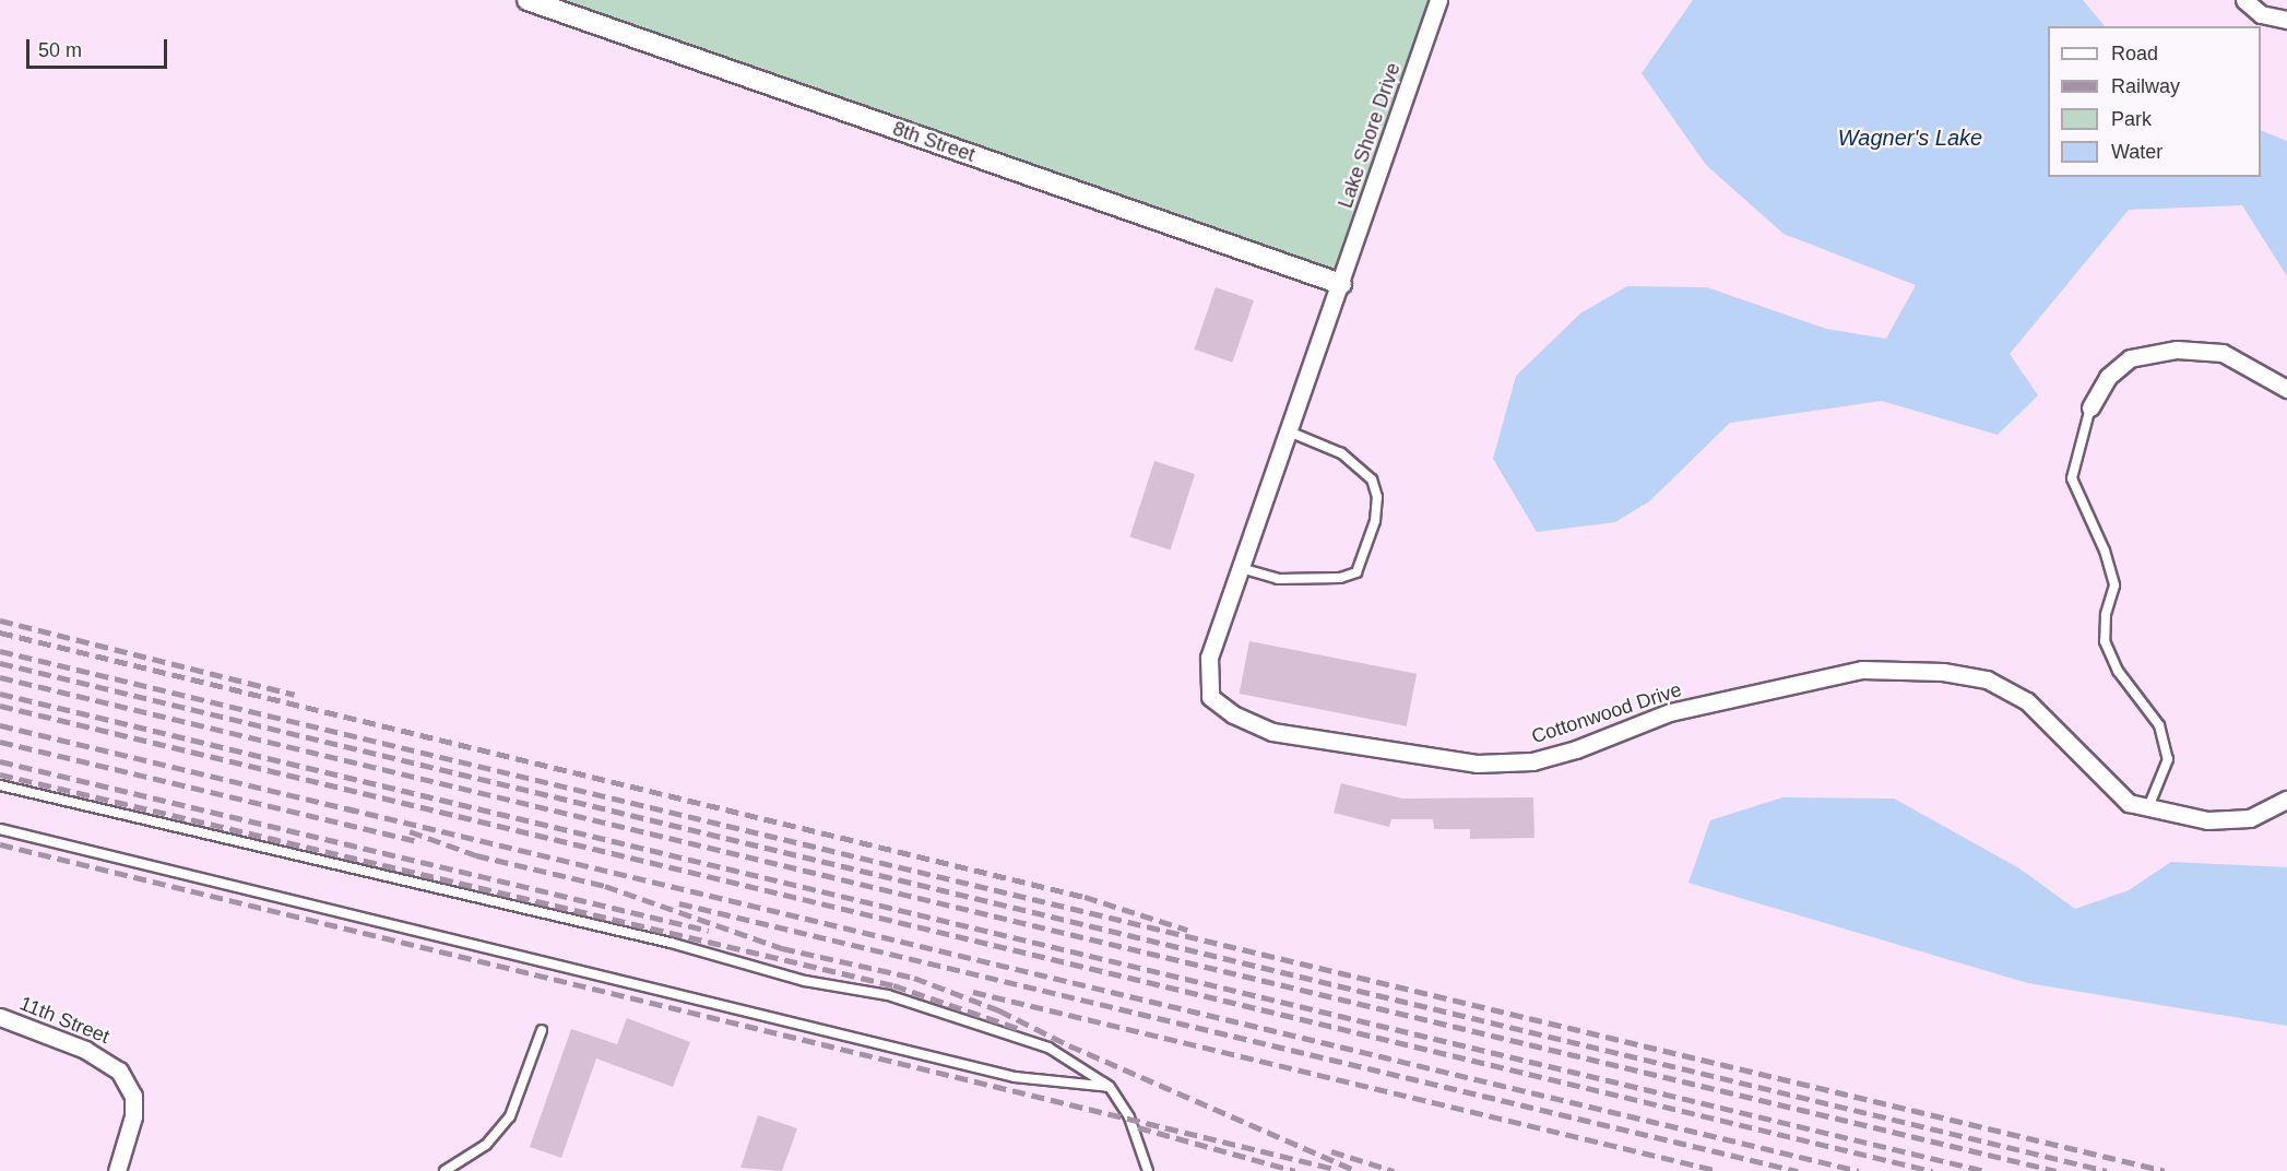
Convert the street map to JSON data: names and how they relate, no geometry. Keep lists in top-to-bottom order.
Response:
{
  "streets": {
    "street": [
      "Lake Shore Drive",
      "8th Street",
      "Cottonwood Drive",
      "11th Street"
    ]
  },
  "crossings": [
    ["Lake Shore Drive", "8th Street"],
    ["Lake Shore Drive", "Cottonwood Drive"],
    ["8th Street", "Cottonwood Drive"]
  ],
  "water": ["Wagner's Lake"],
  "legend": [
    "Road",
    "Railway",
    "Park",
    "Water"
  ],
  "scale_bar": "50 m"
}
